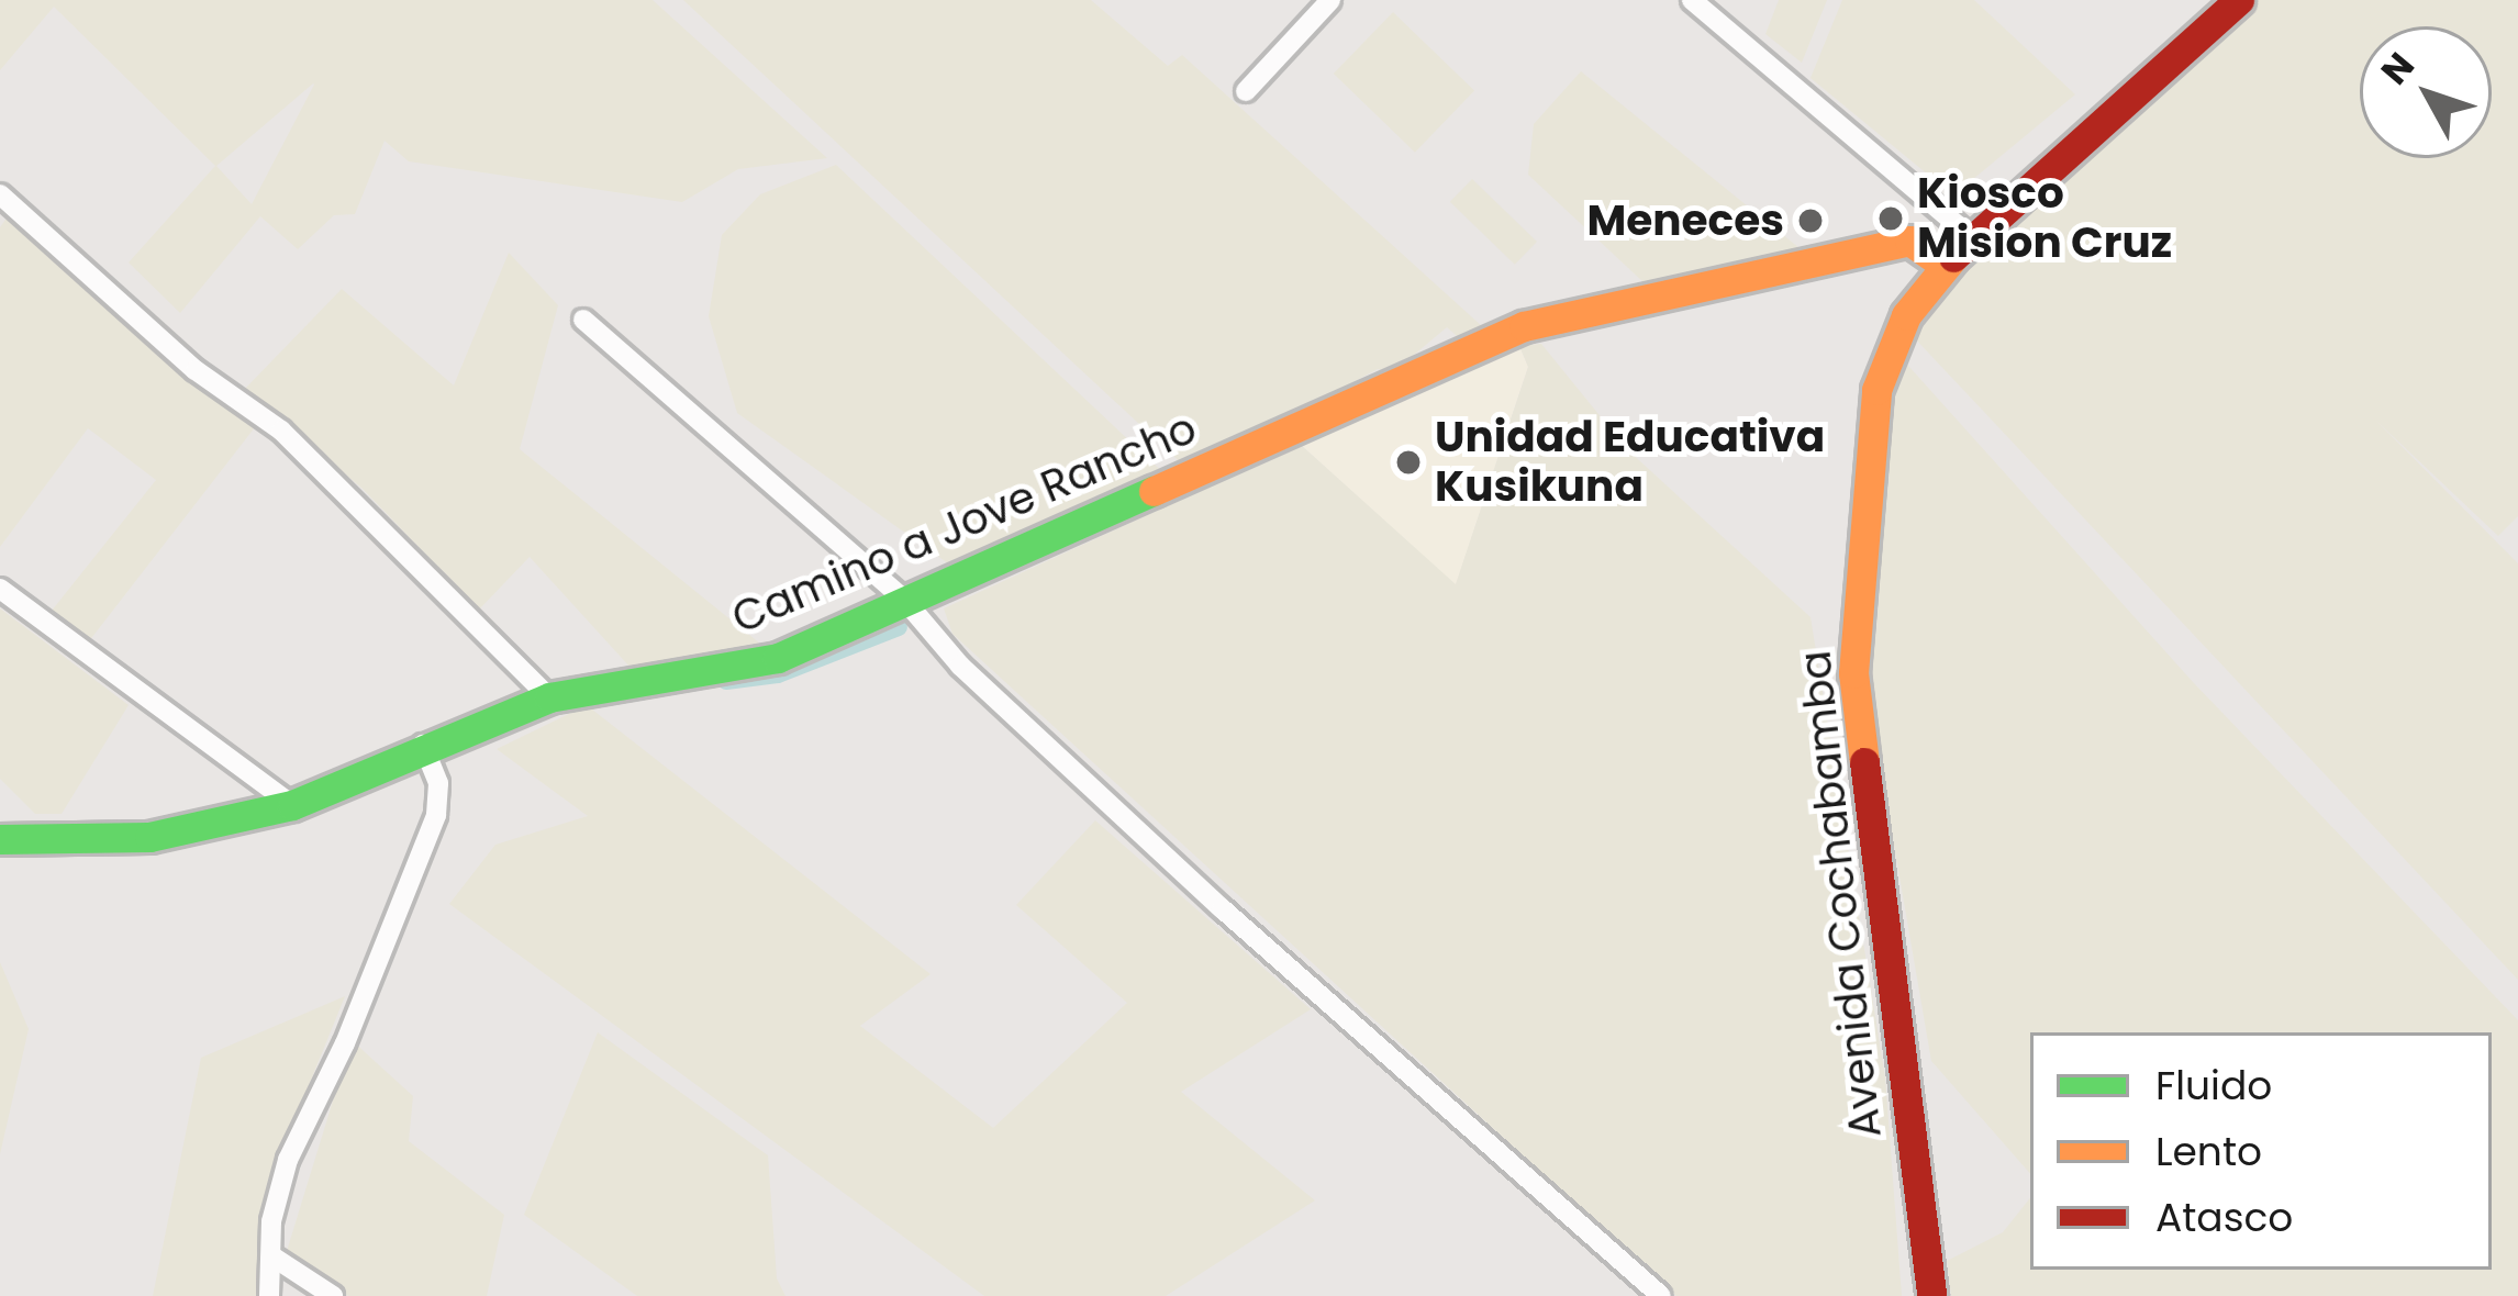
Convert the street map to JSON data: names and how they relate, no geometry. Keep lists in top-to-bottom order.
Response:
{
  "streets": {
    "main road": ["Camino a Jove Rancho", "Avenida Cochabamba"]
  },
  "crossings": [
    ["Camino a Jove Rancho", "Avenida Cochabamba"]
  ],
  "places": ["Kiosco Mision Cruz", "Meneces", "Unidad Educativa Kusikuna"],
  "legend": ["Fluido", "Lento", "Atasco"],
  "north": "top left"
}
